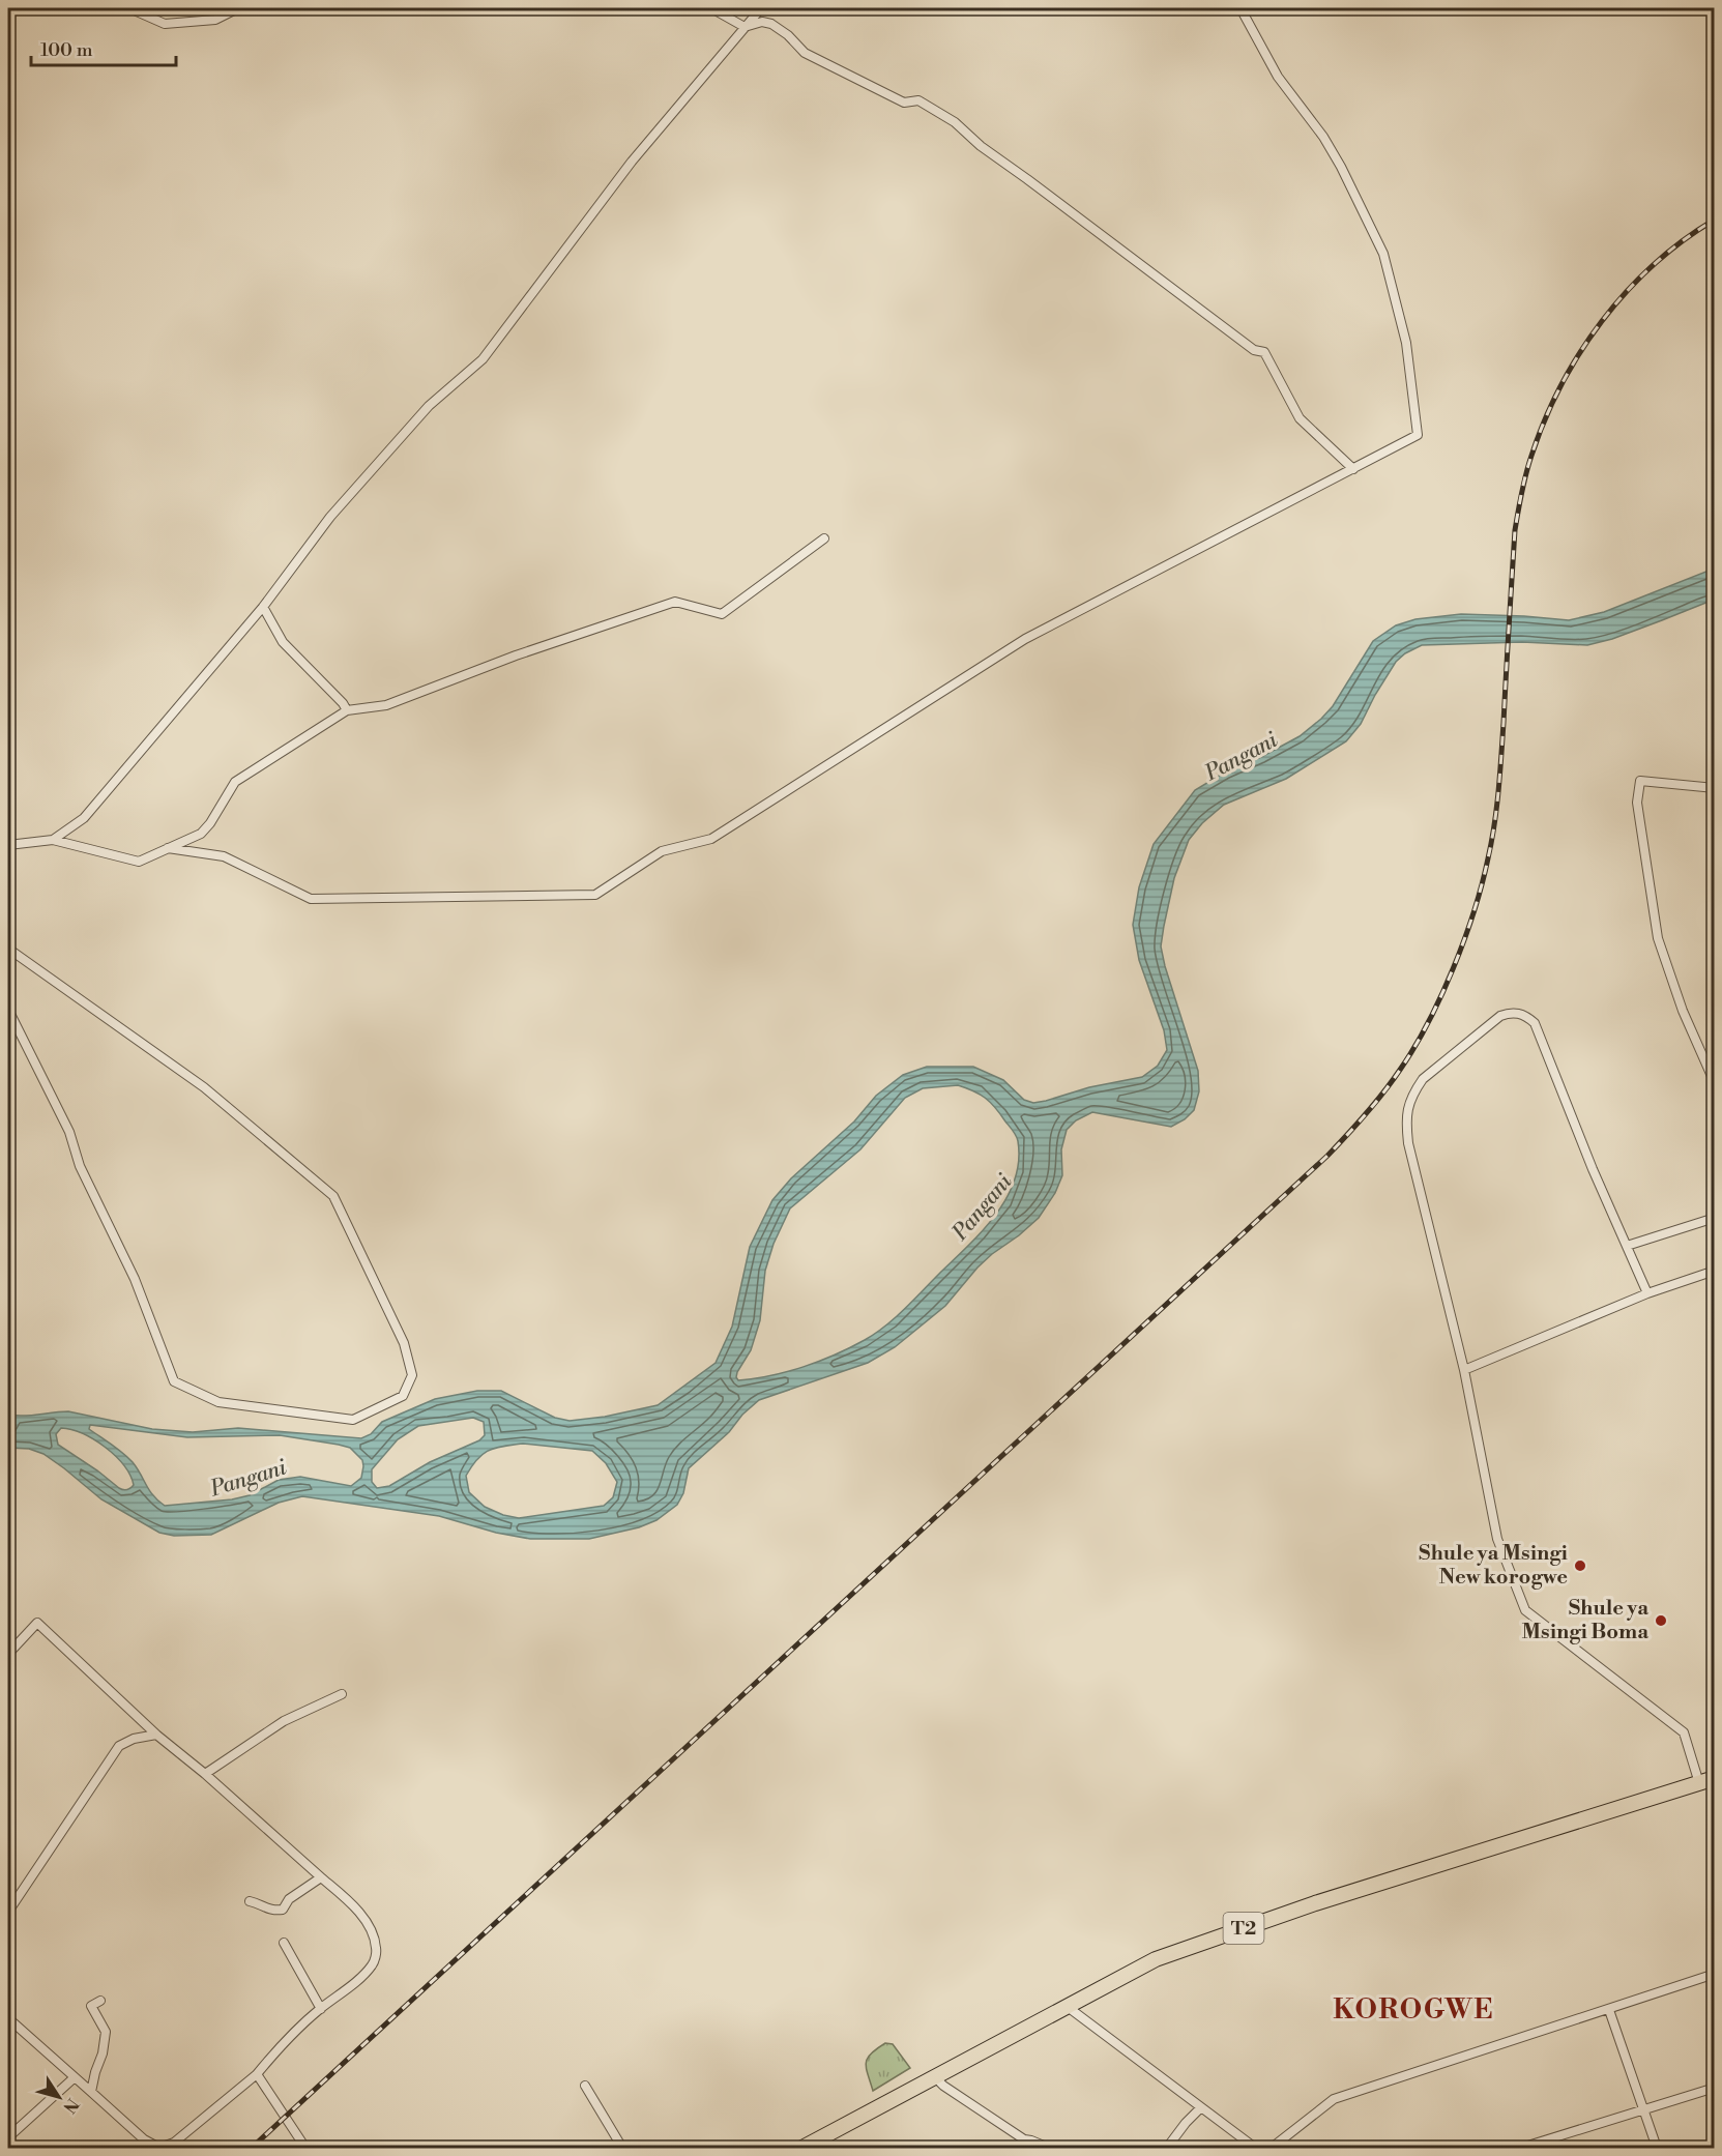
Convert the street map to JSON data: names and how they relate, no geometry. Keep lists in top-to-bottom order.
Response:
{
  "streets": {
    "highway": ["T2"]
  },
  "districts": ["KOROGWE"],
  "water": ["Pangani"],
  "places": ["Shule ya Msingi New korogwe", "Shule ya Msingi Boma"],
  "scale_bar": "100 m",
  "north": "bottom right"
}
